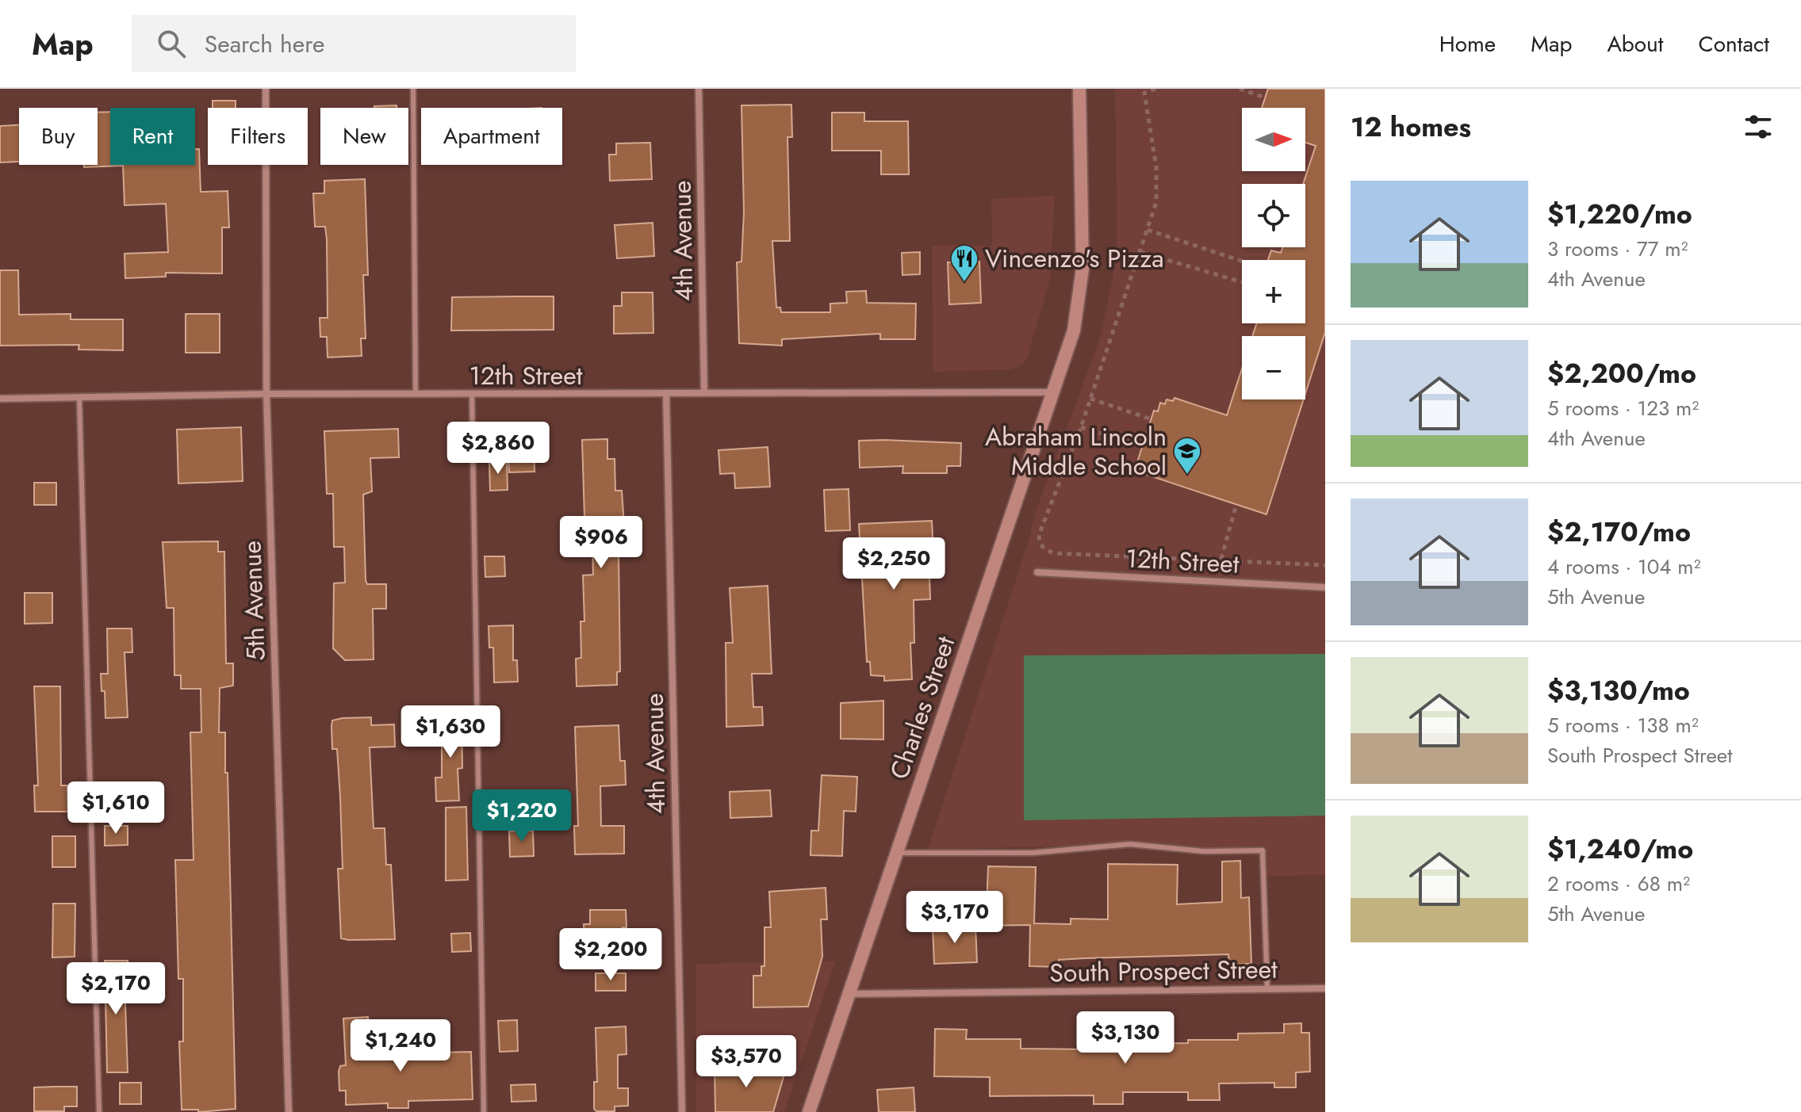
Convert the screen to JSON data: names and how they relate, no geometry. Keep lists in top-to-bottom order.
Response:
{
  "streets": {
    "main road": ["Charles Street"],
    "street": [
      "4th Avenue",
      "12th Street",
      "5th Avenue",
      "South Prospect Street"
    ]
  },
  "crossings": [
    ["4th Avenue", "12th Street"],
    ["12th Street", "5th Avenue"],
    ["12th Street", "Charles Street"],
    ["Charles Street", "South Prospect Street"]
  ],
  "places": {
    "restaurant": ["Vincenzo's Pizza"],
    "school or university": ["Abraham Lincoln Middle School"]
  },
  "north": "right",
  "page": {
    "header": "Map",
    "search": "Search here",
    "nav": [
      "Home",
      "Map",
      "About",
      "Contact"
    ],
    "heading": "12 homes",
    "map_buttons": ["+", "−"],
    "chip": [
      "Buy",
      "Rent",
      "Filters",
      "New",
      "Apartment"
    ],
    "list": [
      {
        "name": "$1,220/mo",
        "note": "3 rooms · 77 m² · 4th Avenue"
      },
      {
        "name": "$2,200/mo",
        "note": "5 rooms · 123 m² · 4th Avenue"
      },
      {
        "name": "$2,170/mo",
        "note": "4 rooms · 104 m² · 5th Avenue"
      },
      {
        "name": "$3,130/mo",
        "note": "5 rooms · 138 m² · South Prospect Street"
      },
      {
        "name": "$1,240/mo",
        "note": "2 rooms · 68 m² · 5th Avenue"
      }
    ],
    "price": [
      "$2,860",
      "$906",
      "$2,250",
      "$1,630",
      "$1,610",
      "$1,220",
      "$3,170",
      "$2,200",
      "$2,170",
      "$3,130",
      "$1,240",
      "$3,570"
    ]
  }
}
